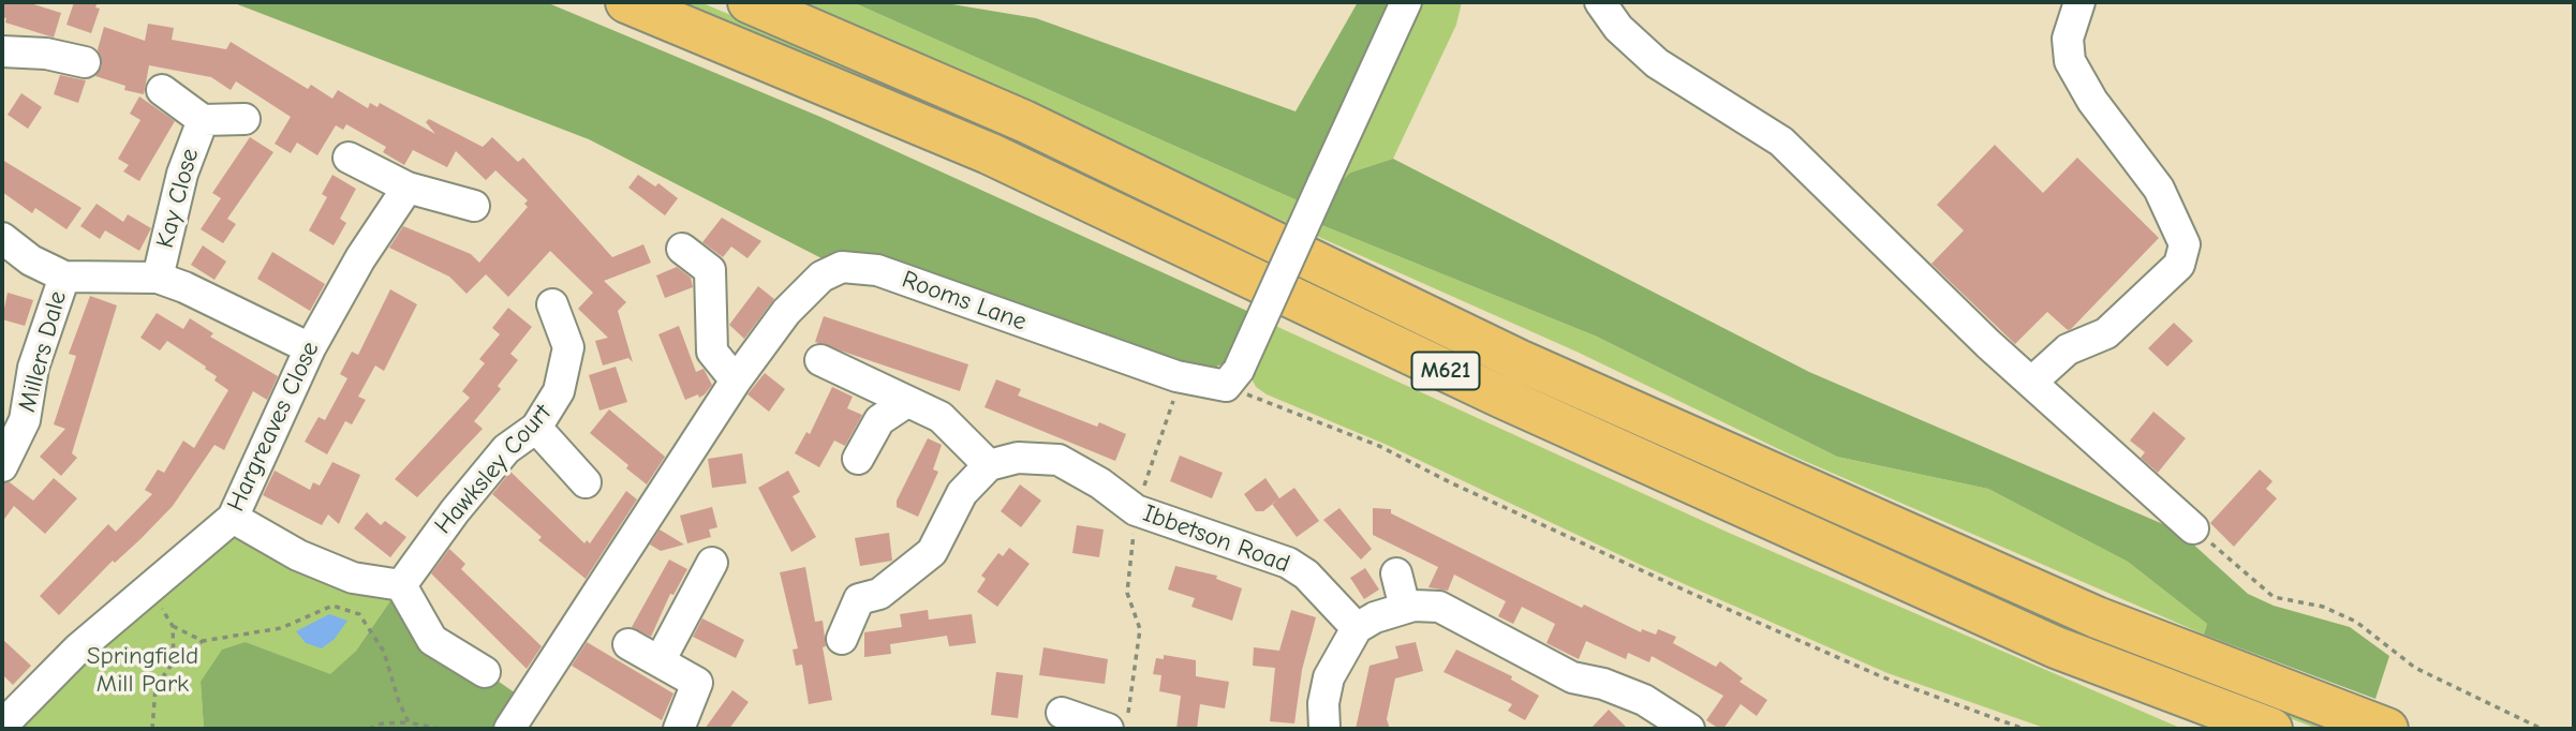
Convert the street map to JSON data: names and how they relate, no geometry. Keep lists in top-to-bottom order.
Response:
{
  "streets": {
    "highway": ["M621"],
    "street": [
      "Kay Close",
      "Rooms Lane",
      "Millers Dale",
      "Hargreaves Close",
      "Hawksley Court",
      "Ibbetson Road"
    ]
  },
  "parks": ["Springfield Mill Park"]
}
